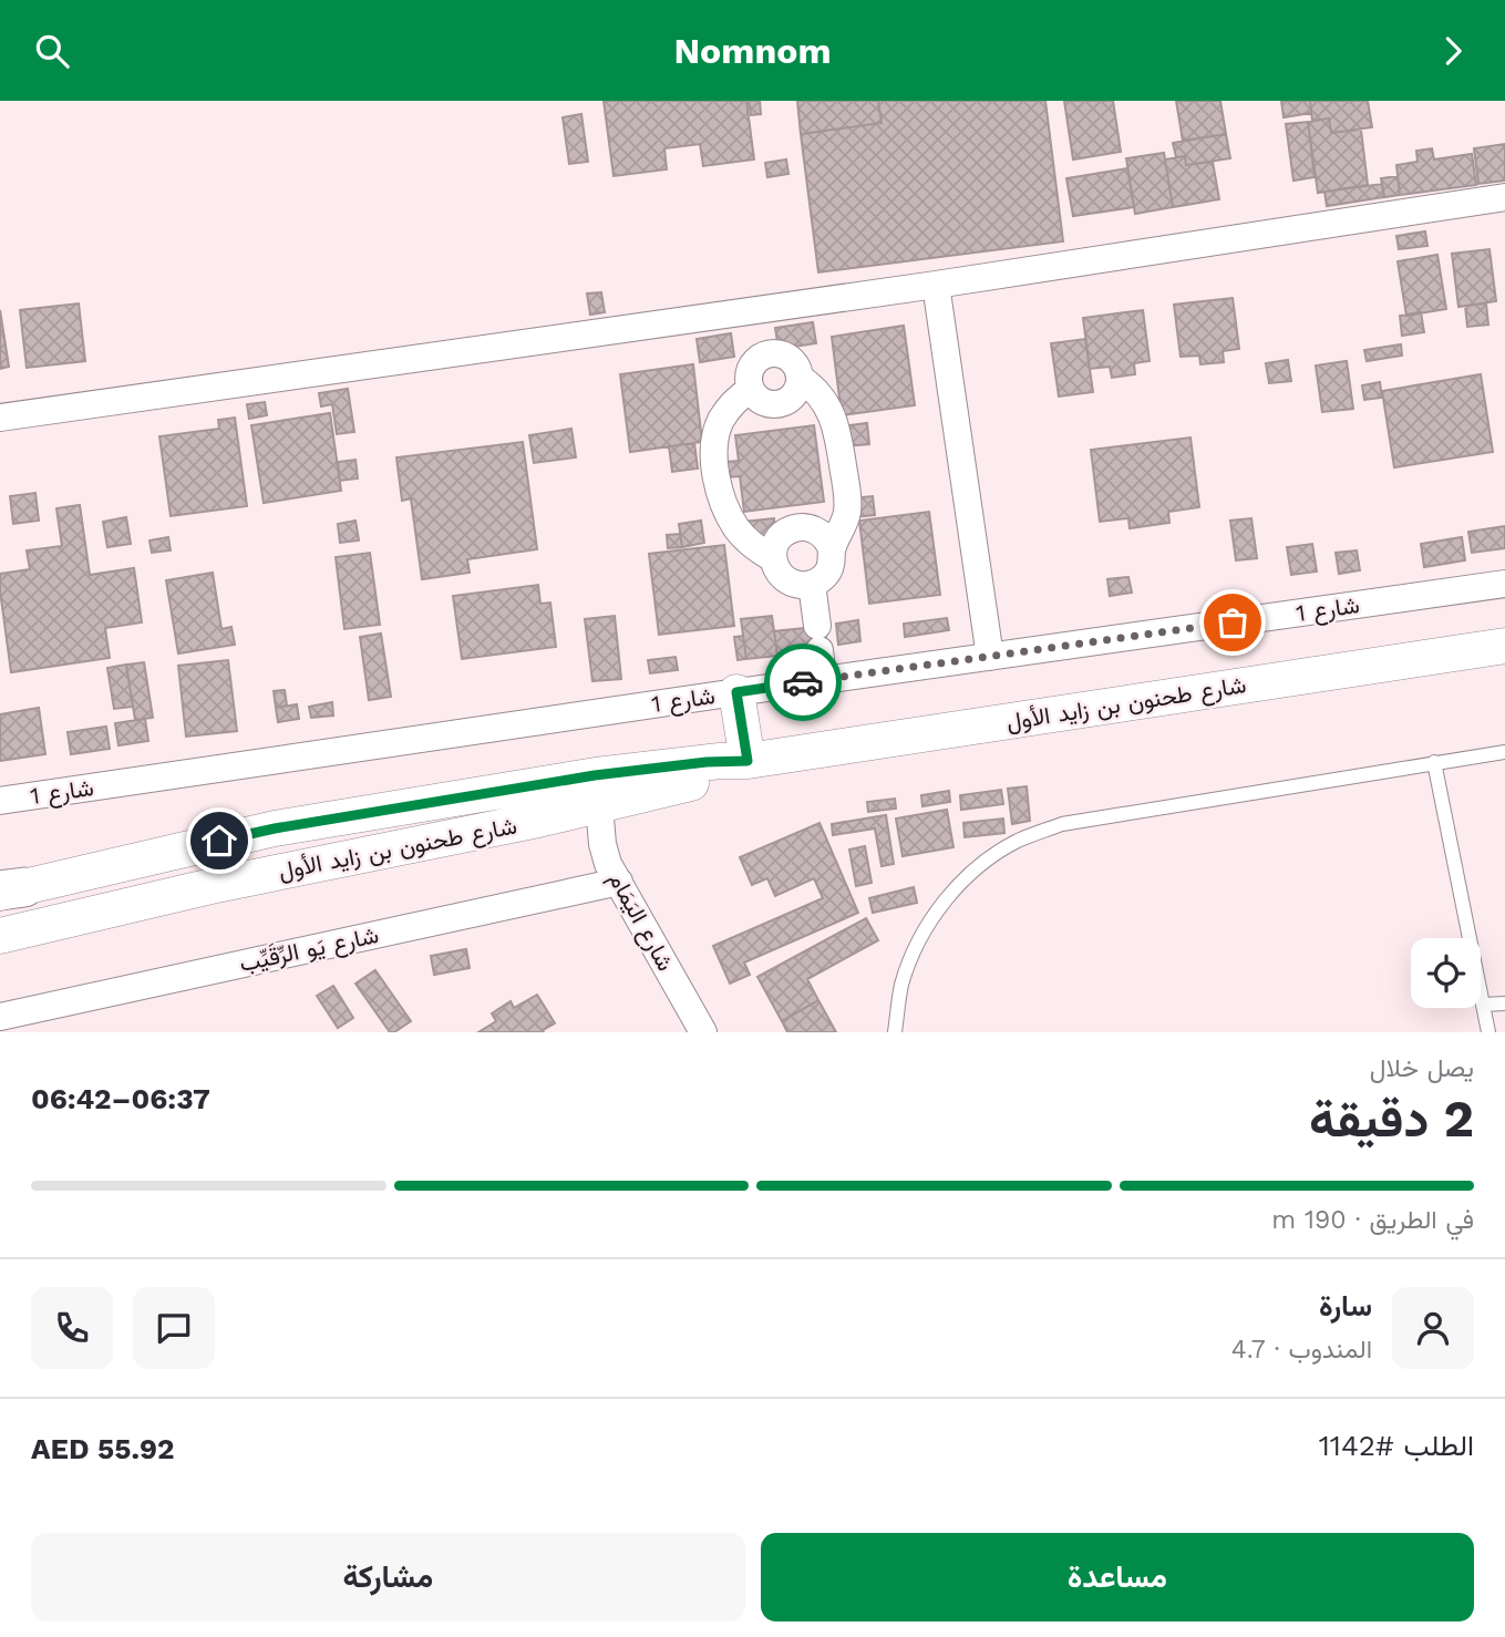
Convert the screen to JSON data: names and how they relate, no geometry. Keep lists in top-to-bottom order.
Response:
{
  "streets": {
    "street": [
      "شارع 1",
      "شارع طحنون بن زايد الأول",
      "شارع اليَمَام",
      "شارع يَو الرِّقَيِّب"
    ]
  },
  "crossings": [
    ["شارع طحنون بن زايد الأول", "شارع اليَمَام"],
    ["شارع اليَمَام", "شارع يَو الرِّقَيِّب"]
  ],
  "page": {
    "header": "Nomnom",
    "heading": ["2 دقيقة", "يصل خلال", "06:37–06:42"],
    "panel": [
      "سارة",
      "المندوب · 4.7",
      "الطلب #1142",
      "AED 55.92"
    ],
    "bar": "في الطريق · 190 m",
    "buttons": ["مساعدة", "مشاركة"]
  }
}
